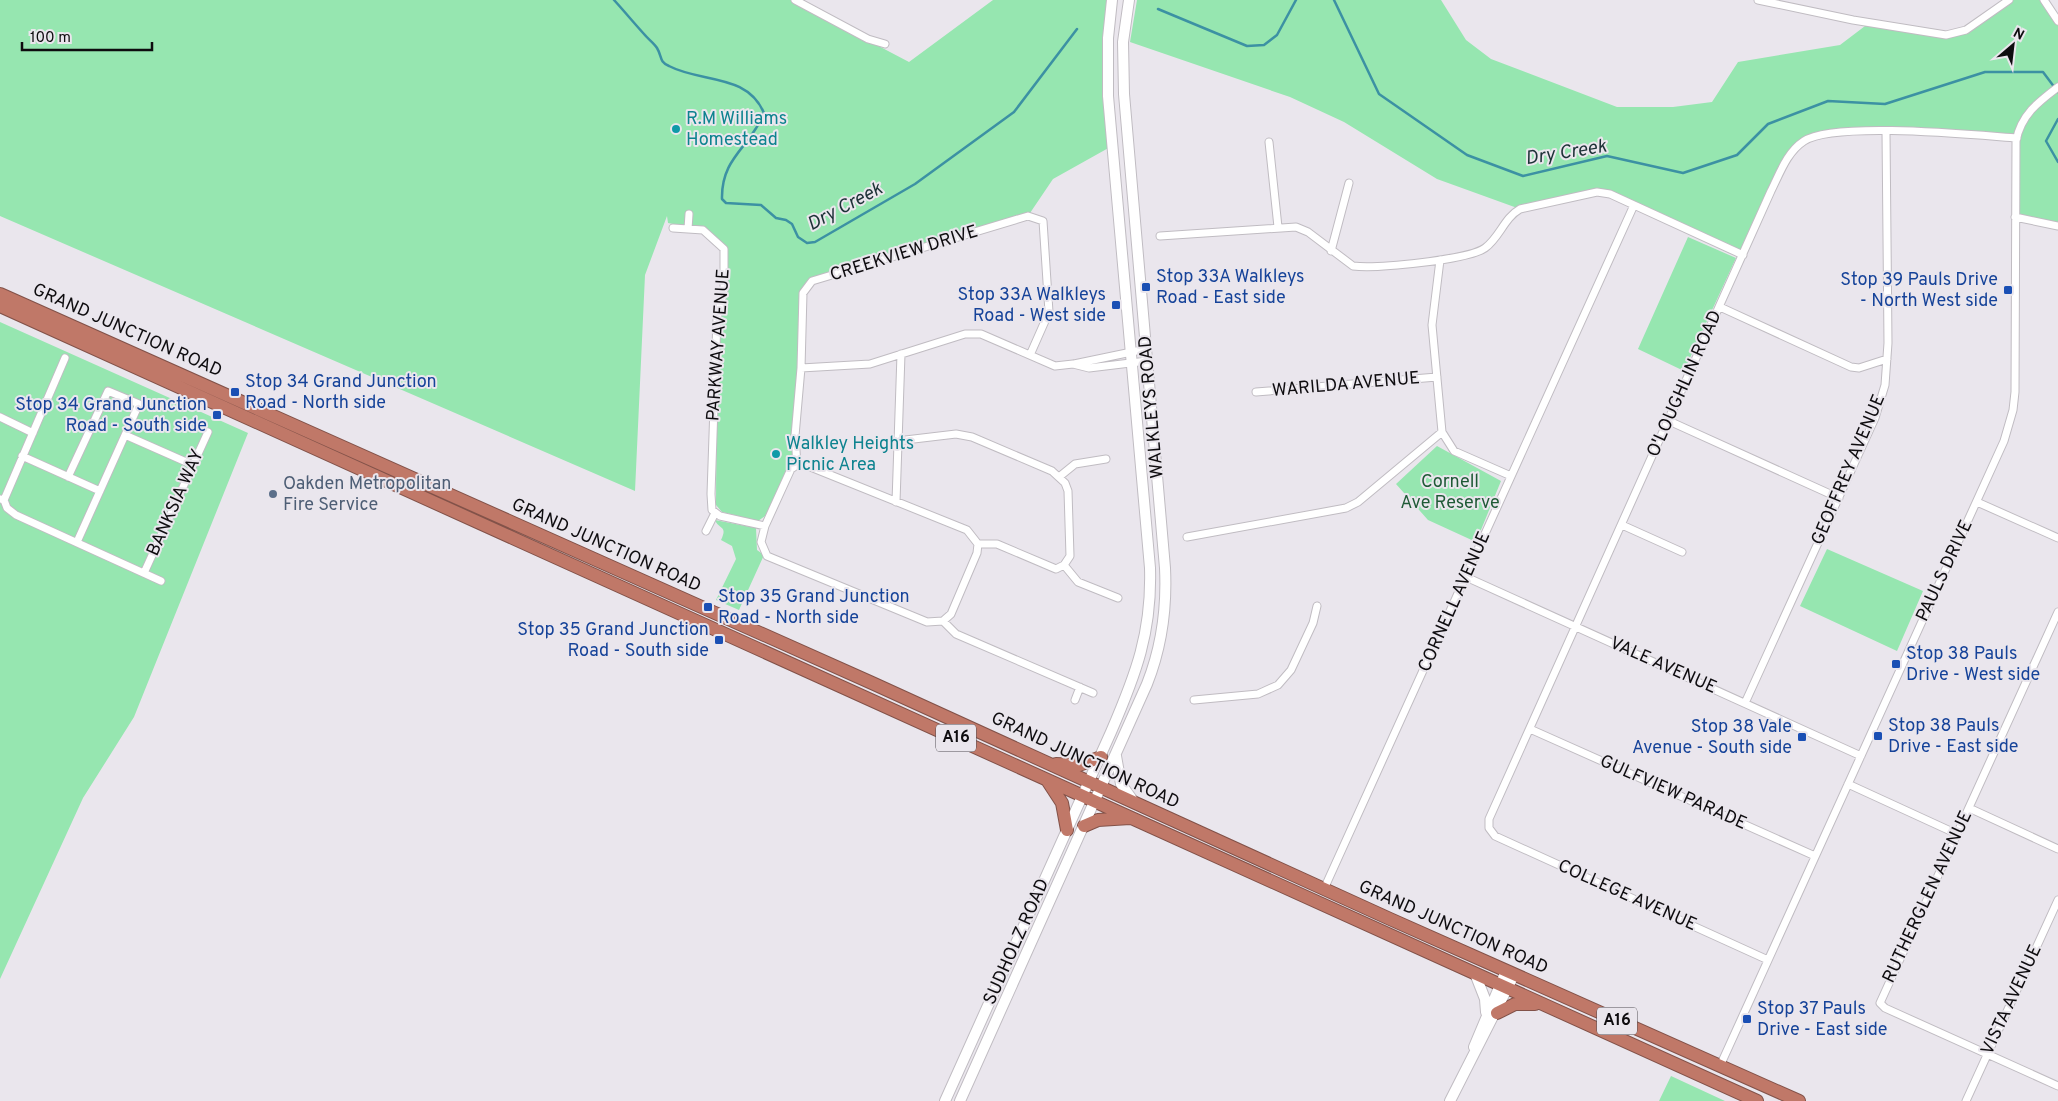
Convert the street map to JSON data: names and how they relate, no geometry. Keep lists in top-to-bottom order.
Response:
{
  "streets": {
    "highway": ["GRAND JUNCTION ROAD", "A16"],
    "main road": ["WALKLEYS ROAD", "SUDHOLZ ROAD"],
    "street": [
      "CREEKVIEW DRIVE",
      "PARKWAY AVENUE",
      "O'LOUGHLIN ROAD",
      "WARILDA AVENUE",
      "GEOFFREY AVENUE",
      "BANKSIA WAY",
      "PAULS DRIVE",
      "CORNELL AVENUE",
      "VALE AVENUE",
      "GULFVIEW PARADE",
      "COLLEGE AVENUE",
      "RUTHERGLEN AVENUE",
      "VISTA AVENUE"
    ]
  },
  "crossings": [
    ["GRAND JUNCTION ROAD", "WALKLEYS ROAD"],
    ["GRAND JUNCTION ROAD", "PAULS DRIVE"],
    ["GRAND JUNCTION ROAD", "CORNELL AVENUE"],
    ["GRAND JUNCTION ROAD", "SUDHOLZ ROAD"],
    ["O'LOUGHLIN ROAD", "GEOFFREY AVENUE"],
    ["O'LOUGHLIN ROAD", "PAULS DRIVE"],
    ["O'LOUGHLIN ROAD", "VALE AVENUE"],
    ["O'LOUGHLIN ROAD", "GULFVIEW PARADE"],
    ["O'LOUGHLIN ROAD", "COLLEGE AVENUE"],
    ["WALKLEYS ROAD", "SUDHOLZ ROAD"],
    ["GEOFFREY AVENUE", "VALE AVENUE"],
    ["PAULS DRIVE", "VALE AVENUE"],
    ["PAULS DRIVE", "GULFVIEW PARADE"],
    ["PAULS DRIVE", "COLLEGE AVENUE"],
    ["CORNELL AVENUE", "VALE AVENUE"],
    ["RUTHERGLEN AVENUE", "VISTA AVENUE"]
  ],
  "water": ["Dry Creek"],
  "parks": ["Cornell Ave Reserve"],
  "places": {
    "other": ["R.M Williams Homestead", "Walkley Heights Picnic Area", "Oakden Metropolitan Fire Service"],
    "transit": [
      "Stop 33A Walkleys Road - East side",
      "Stop 39 Pauls Drive - North West side",
      "Stop 33A Walkleys Road - West side",
      "Stop 34 Grand Junction Road - North side",
      "Stop 34 Grand Junction Road - South side",
      "Stop 35 Grand Junction Road - North side",
      "Stop 35 Grand Junction Road - South side",
      "Stop 38 Pauls Drive - West side",
      "Stop 38 Pauls Drive - East side",
      "Stop 38 Vale Avenue - South side",
      "Stop 37 Pauls Drive - East side"
    ]
  },
  "scale_bar": "100 m",
  "north": "top right"
}
